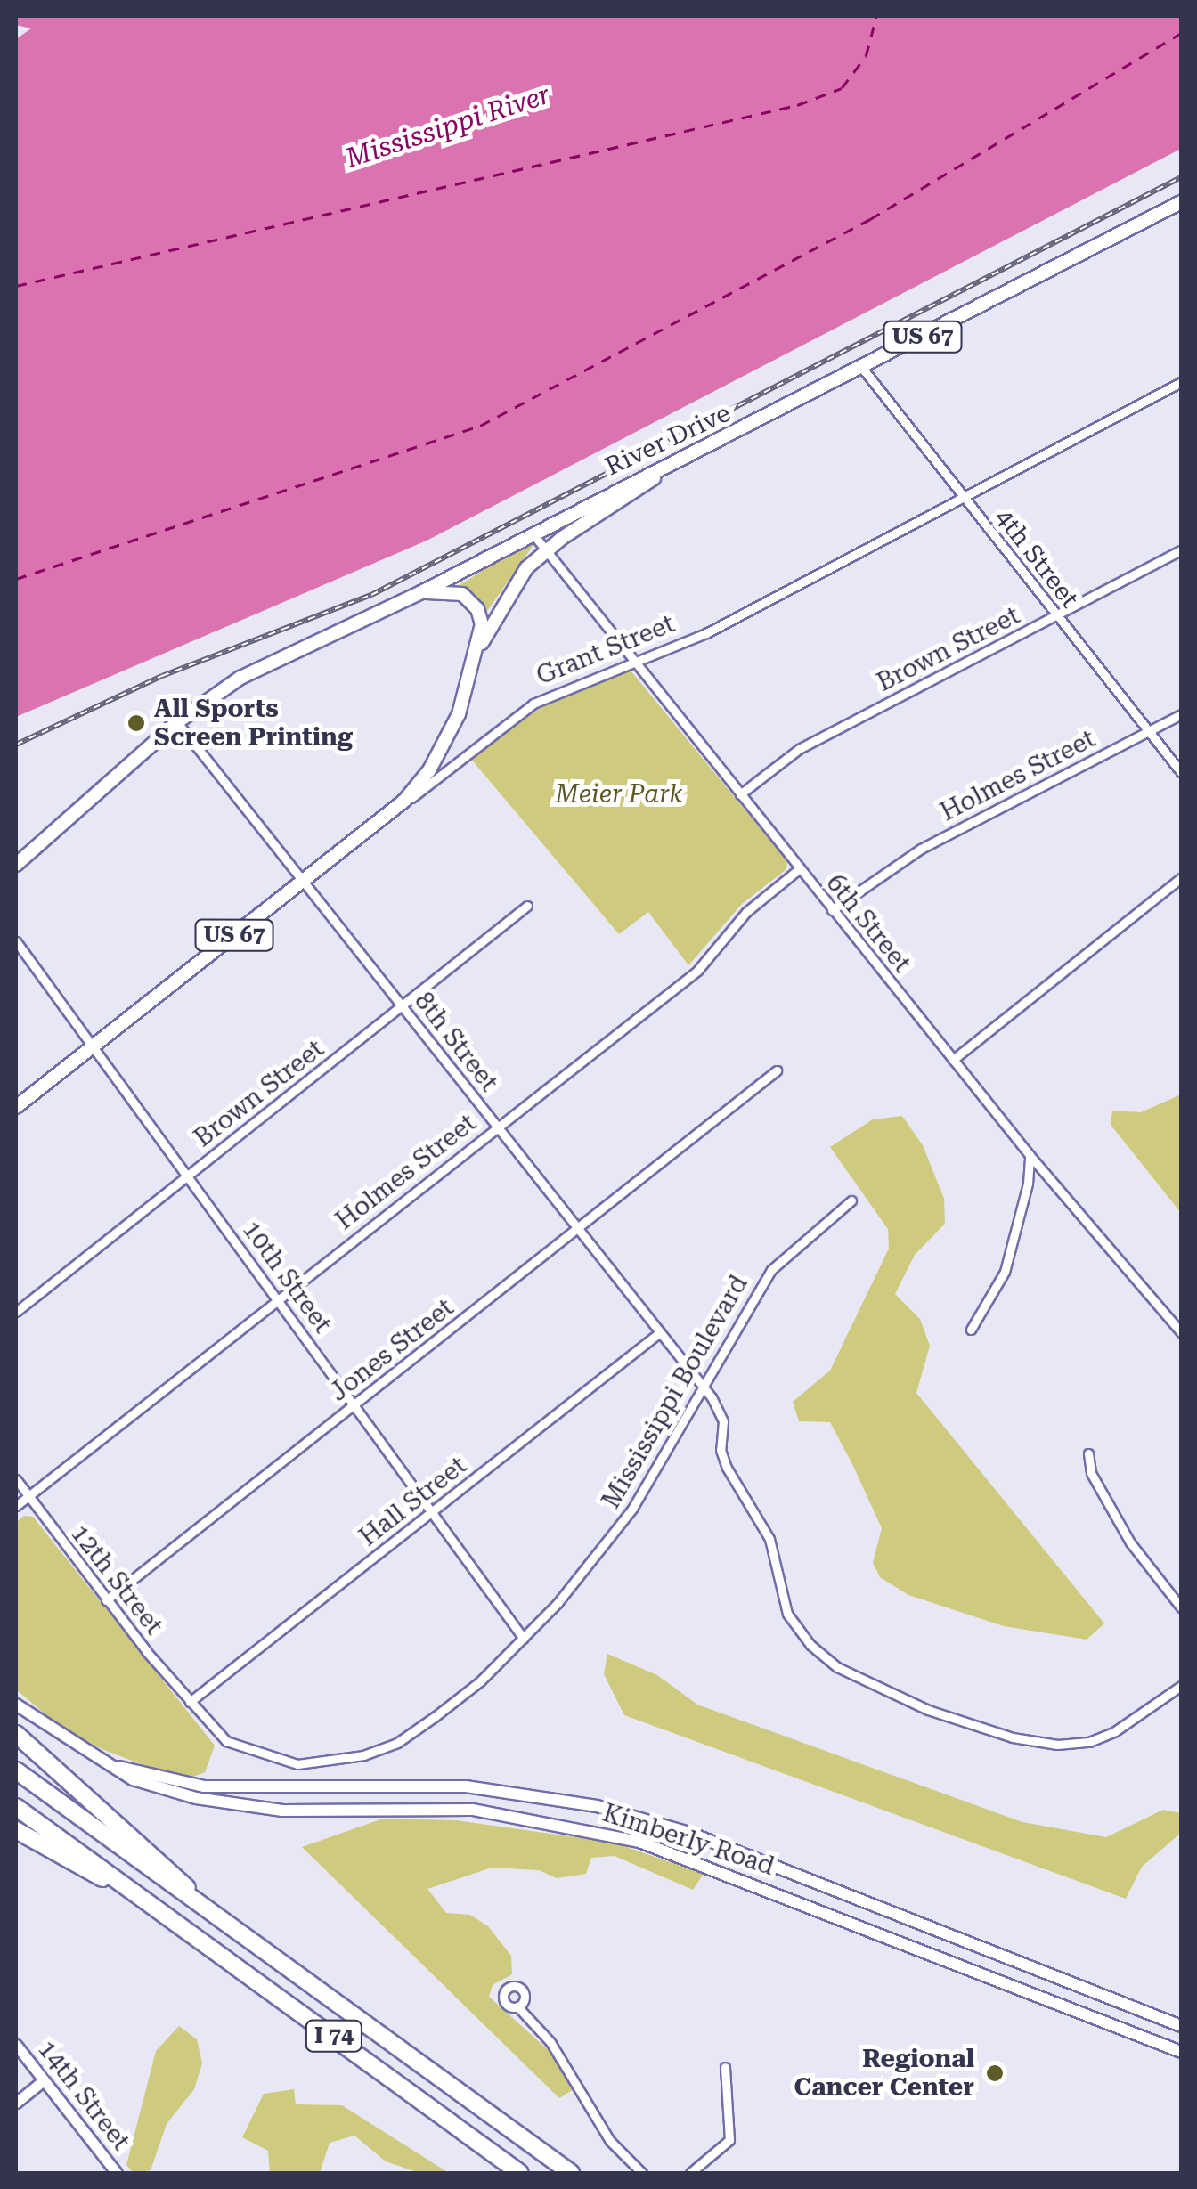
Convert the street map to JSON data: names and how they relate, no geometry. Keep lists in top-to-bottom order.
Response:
{
  "streets": {
    "highway": ["I 74"],
    "main road": [
      "US 67",
      "River Drive",
      "Grant Street",
      "Kimberly Road"
    ],
    "street": [
      "4th Street",
      "Brown Street",
      "Holmes Street",
      "6th Street",
      "8th Street",
      "10th Street",
      "Jones Street",
      "Mississippi Boulevard",
      "Hall Street",
      "12th Street",
      "14th Street"
    ]
  },
  "crossings": [
    ["US 67", "River Drive"],
    ["US 67", "Grant Street"],
    ["US 67", "6th Street"],
    ["US 67", "8th Street"],
    ["River Drive", "4th Street"],
    ["River Drive", "6th Street"],
    ["River Drive", "8th Street"],
    ["4th Street", "Brown Street"],
    ["4th Street", "Grant Street"],
    ["4th Street", "Holmes Street"],
    ["Brown Street", "6th Street"],
    ["Brown Street", "8th Street"],
    ["Brown Street", "10th Street"],
    ["Grant Street", "6th Street"],
    ["Grant Street", "8th Street"],
    ["Grant Street", "10th Street"],
    ["Holmes Street", "6th Street"],
    ["Holmes Street", "8th Street"],
    ["Holmes Street", "10th Street"],
    ["Holmes Street", "12th Street"],
    ["8th Street", "Jones Street"],
    ["8th Street", "Mississippi Boulevard"],
    ["8th Street", "Hall Street"],
    ["10th Street", "Jones Street"],
    ["10th Street", "Mississippi Boulevard"],
    ["10th Street", "Hall Street"],
    ["Jones Street", "12th Street"],
    ["Mississippi Boulevard", "Hall Street"],
    ["Mississippi Boulevard", "12th Street"],
    ["Hall Street", "12th Street"]
  ],
  "water": ["Mississippi River"],
  "parks": ["Meier Park"],
  "places": ["All Sports Screen Printing", "Regional Cancer Center"]
}
